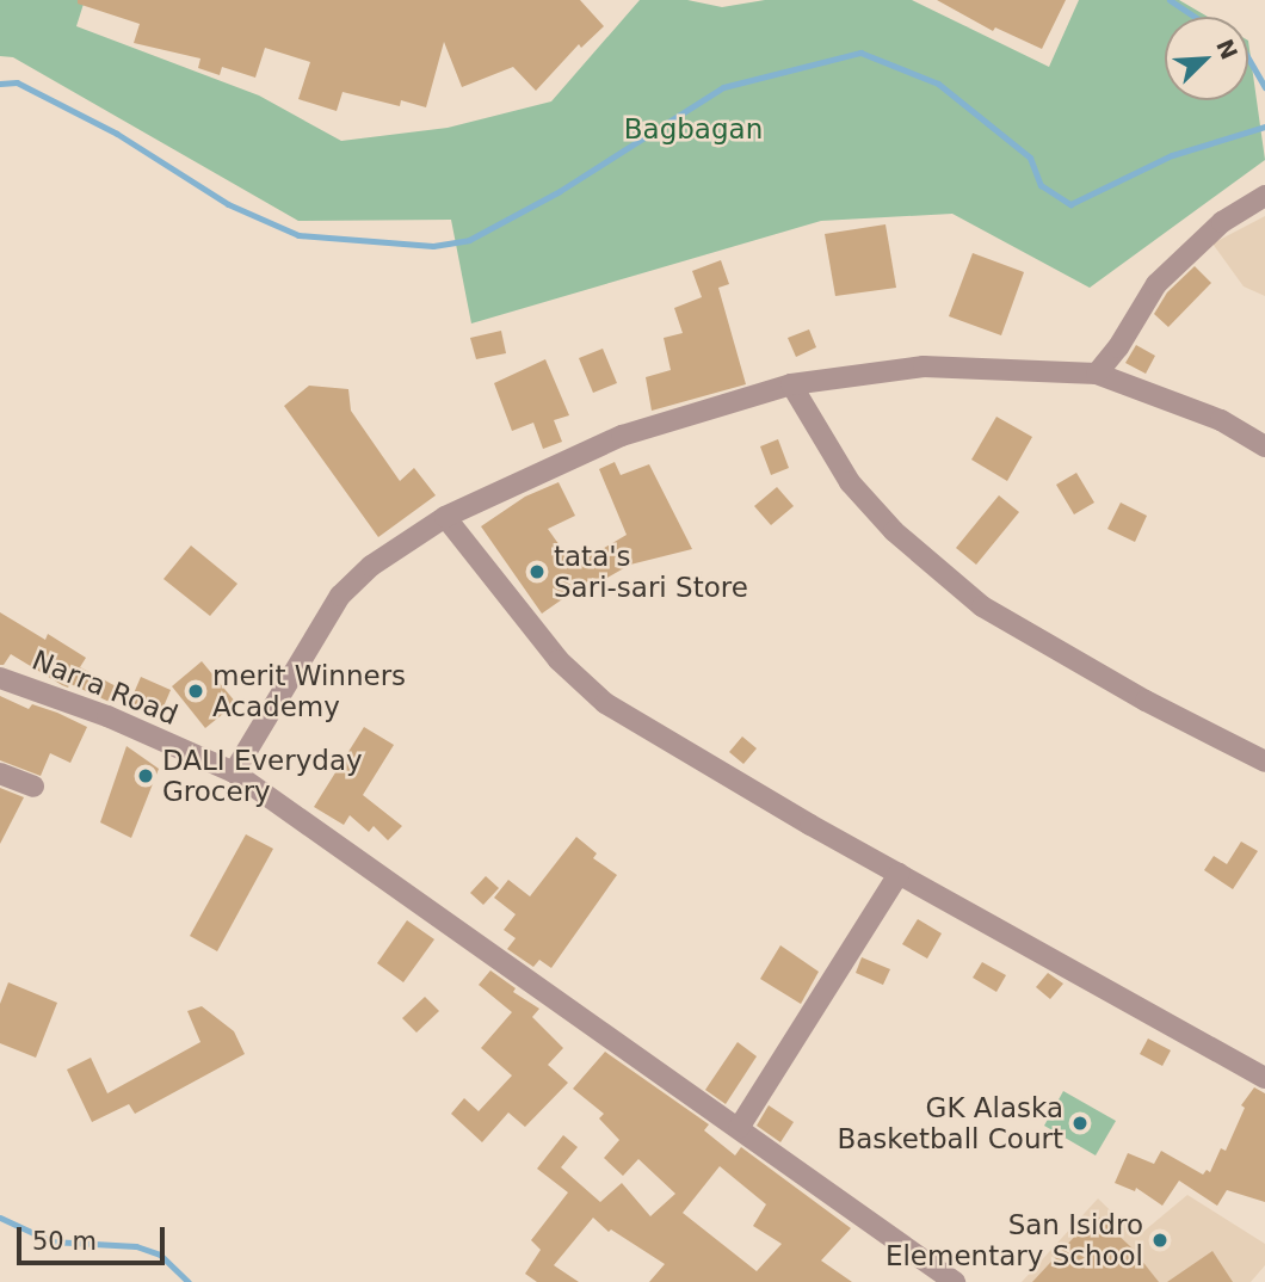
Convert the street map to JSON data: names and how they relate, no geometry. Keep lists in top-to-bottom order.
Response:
{
  "streets": {
    "street": ["Narra Road"]
  },
  "parks": ["Bagbagan"],
  "places": [
    "tata's Sari-sari Store",
    "merit Winners Academy",
    "DALI Everyday Grocery",
    "GK Alaska Basketball Court",
    "San Isidro Elementary School"
  ],
  "scale_bar": "50 m",
  "north": "top right"
}
